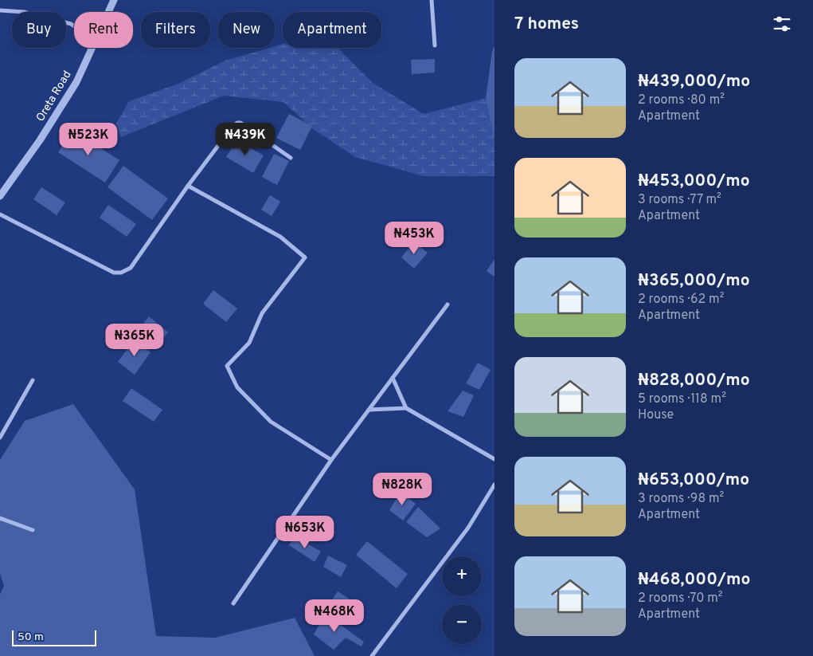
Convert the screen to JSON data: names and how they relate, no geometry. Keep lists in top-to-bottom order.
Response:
{
  "streets": {
    "street": ["Oreta Road"]
  },
  "scale_bar": "50 m",
  "page": {
    "heading": "7 homes",
    "chip": [
      "Buy",
      "Rent",
      "Filters",
      "New",
      "Apartment"
    ],
    "list": [
      {
        "name": "₦439,000/mo",
        "note": "2 rooms · 80 m² · Apartment"
      },
      {
        "name": "₦453,000/mo",
        "note": "3 rooms · 77 m² · Apartment"
      },
      {
        "name": "₦365,000/mo",
        "note": "2 rooms · 62 m² · Apartment"
      },
      {
        "name": "₦828,000/mo",
        "note": "5 rooms · 118 m² · House"
      },
      {
        "name": "₦653,000/mo",
        "note": "3 rooms · 98 m² · Apartment"
      },
      {
        "name": "₦468,000/mo",
        "note": "2 rooms · 70 m² · Apartment"
      }
    ],
    "price": [
      "₦523K",
      "₦439K",
      "₦453K",
      "₦365K",
      "₦828K",
      "₦653K",
      "₦468K"
    ],
    "map_buttons": ["+", "−"],
    "scale": "50 m"
  }
}
